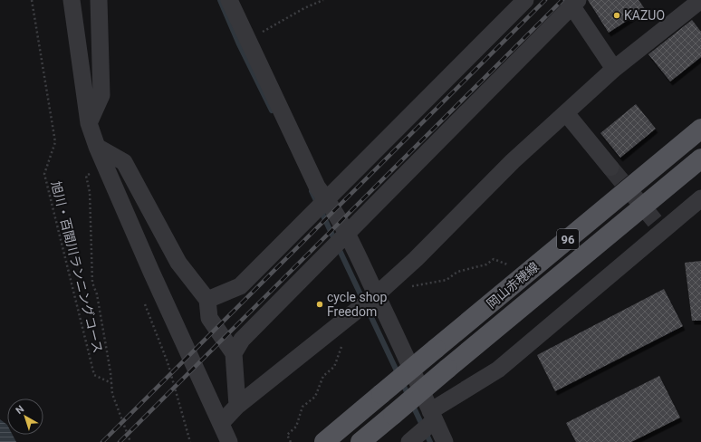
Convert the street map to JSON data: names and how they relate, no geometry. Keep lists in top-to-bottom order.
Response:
{
  "streets": {
    "main road": ["96", "岡山赤穂線"],
    "path": ["旭川・百間川ランニングコース"]
  },
  "places": ["KAZUO", "cycle shop Freedom"],
  "north": "top left"
}
